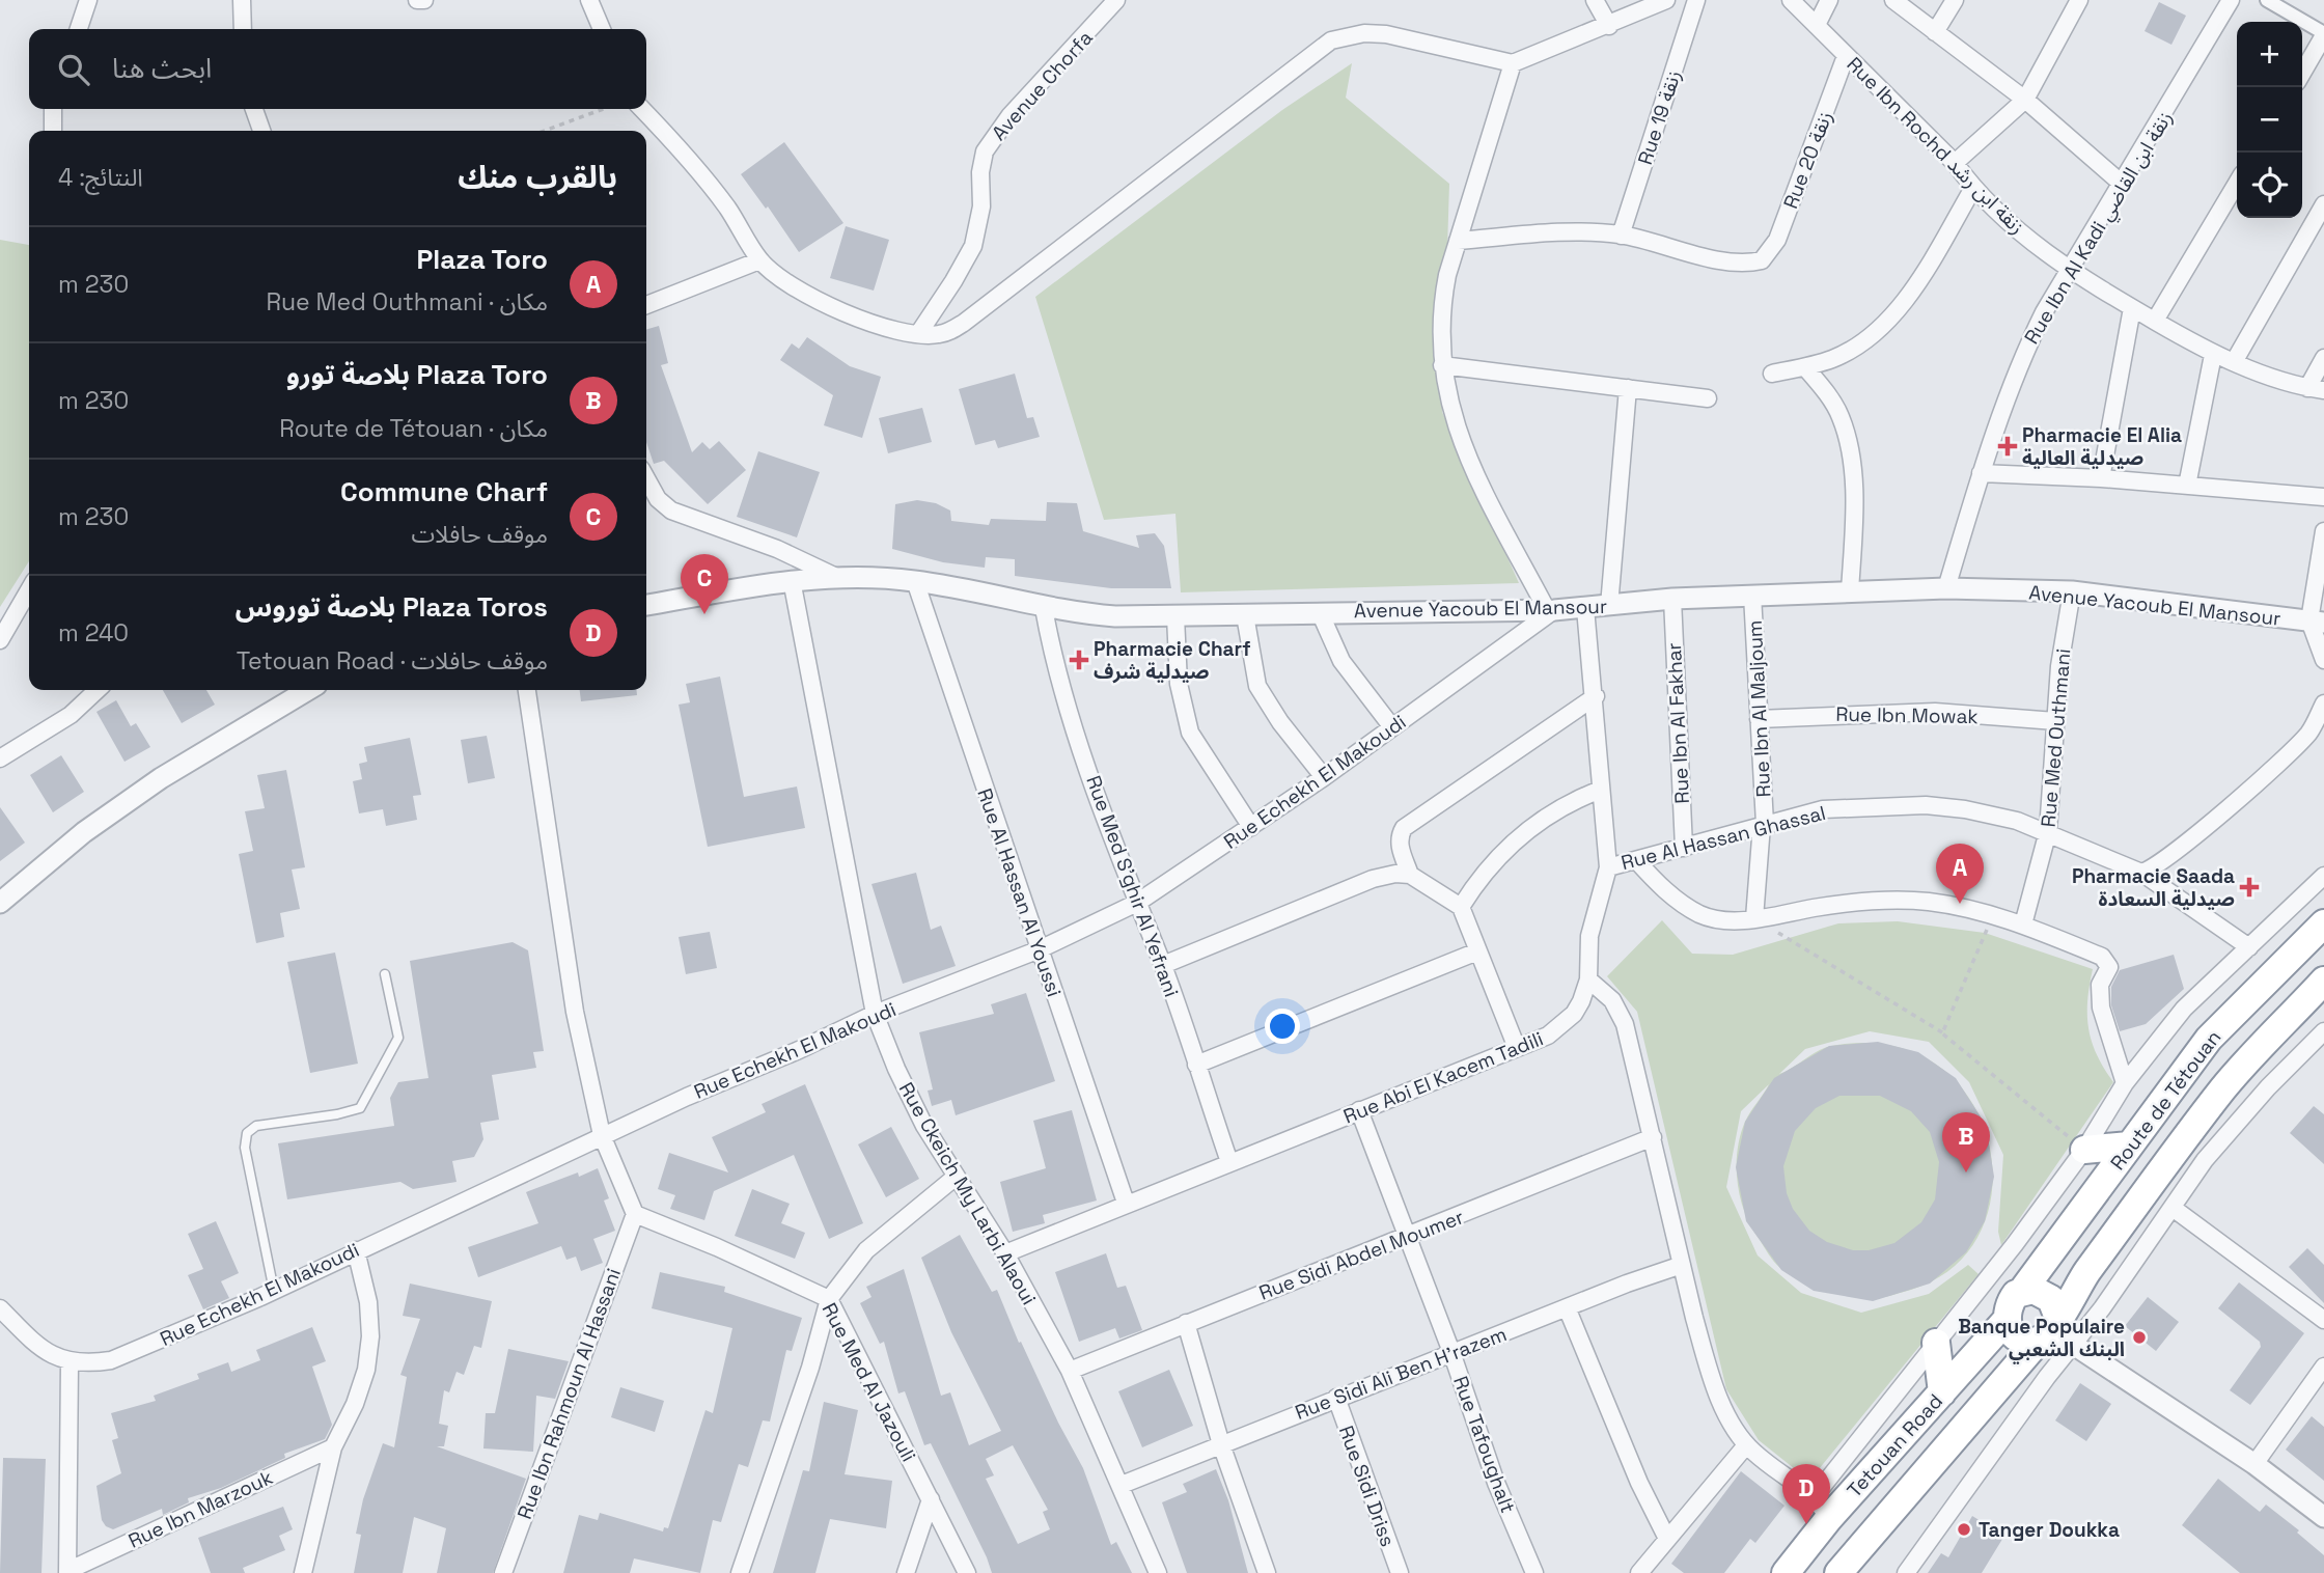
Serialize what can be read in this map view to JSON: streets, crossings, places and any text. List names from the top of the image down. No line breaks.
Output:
{"streets":{"highway":["Route de Tétouan","Tetouan Road"],"street":["Avenue Chorfa","Rue 19 زنقة","Rue Ibn Rochd زنقة ابن رشد","Rue 20 زنقة","Rue Ibn Al Kadi زنقة ابن القاضي","Avenue Yacoub El Mansour","Rue Ibn Al Maljoum","Rue Ibn Mowak","Rue Ibn Al Fakhar","Rue Med Outhmani","Rue Echekh El Makoudi","Rue Al Hassan Ghassal","Rue Med S'ghir Al Yefrani","Rue Al Hassan Al Youssi","Rue Abi El Kacem Tadili","Rue Ckeich My Larbi Alaoui","Rue Sidi Abdel Moumer","Rue Sidi Ali Ben H'razem","Rue Med Al Jazouli","Rue Ibn Rahmoun Al Hassani","Rue Tafoughalt","Rue Sidi Driss","Rue Ibn Marzouk"]},"crossings":[["Rue 19 زنقة","Rue 20 زنقة"],["Rue Ibn Rochd زنقة ابن رشد","Rue 20 زنقة"],["Rue Ibn Rochd زنقة ابن رشد","Rue Ibn Al Kadi زنقة ابن القاضي"],["Rue Ibn Al Kadi زنقة ابن القاضي","Avenue Yacoub El Mansour"],["Avenue Yacoub El Mansour","Rue Ibn Al Maljoum"],["Avenue Yacoub El Mansour","Rue Ibn Al Fakhar"],["Avenue Yacoub El Mansour","Rue Med Outhmani"],["Avenue Yacoub El Mansour","Rue Echekh El Makoudi"],["Avenue Yacoub El Mansour","Rue Med S'ghir Al Yefrani"],["Avenue Yacoub El Mansour","Rue Al Hassan Al Youssi"],["Avenue Yacoub El Mansour","Rue Abi El Kacem Tadili"],["Avenue Yacoub El Mansour","Rue Ckeich My Larbi Alaoui"],["Rue Ibn Al Maljoum","Rue Ibn Mowak"],["Rue Ibn Al Maljoum","Rue Al Hassan Ghassal"],["Rue Ibn Mowak","Rue Med Outhmani"],["Rue Ibn Al Fakhar","Rue Al Hassan Ghassal"],["Rue Med Outhmani","Rue Al Hassan Ghassal"],["Rue Echekh El Makoudi","Rue Med S'ghir Al Yefrani"],["Rue Echekh El Makoudi","Rue Al Hassan Al Youssi"],["Rue Echekh El Makoudi","Rue Ckeich My Larbi Alaoui"],["Rue Al Hassan Ghassal","Rue Abi El Kacem Tadili"],["Rue Med S'ghir Al Yefrani","Rue Abi El Kacem Tadili"],["Rue Al Hassan Al Youssi","Rue Abi El Kacem Tadili"],["Rue Abi El Kacem Tadili","Rue Ckeich My Larbi Alaoui"],["Rue Abi El Kacem Tadili","Rue Tafoughalt"],["Route de Tétouan","Tetouan Road"],["Rue Ckeich My Larbi Alaoui","Rue Sidi Abdel Moumer"],["Rue Ckeich My Larbi Alaoui","Rue Sidi Ali Ben H'razem"],["Rue Sidi Abdel Moumer","Rue Tafoughalt"],["Rue Sidi Ali Ben H'razem","Rue Tafoughalt"],["Rue Sidi Ali Ben H'razem","Rue Sidi Driss"],["Rue Med Al Jazouli","Rue Ibn Rahmoun Al Hassani"]],"places":{"health":["Pharmacie El Alia صيدلية العالية","Pharmacie Charf صيدلية شرف","Pharmacie Saada صيدلية السعادة"],"other":["Banque Populaire البنك الشعبي","Tanger Doukka"]},"page":{"map_buttons":["+","−"],"search":"ابحث هنا","heading":["بالقرب منك","النتائج: 4"],"list":[{"mark":"A","name":"Plaza Toro","note":"مكان · Rue Med Outhmani","value":"230 m"},{"mark":"B","name":"Plaza Toro بلاصة تورو","note":"مكان · Route de Tétouan","value":"230 m"},{"mark":"C","name":"Commune Charf","note":"موقف حافلات","value":"230 m"},{"mark":"D","name":"Plaza Toros بلاصة توروس","note":"موقف حافلات · Tetouan Road","value":"240 m"}],"pins":["C","A","B","D"]}}
